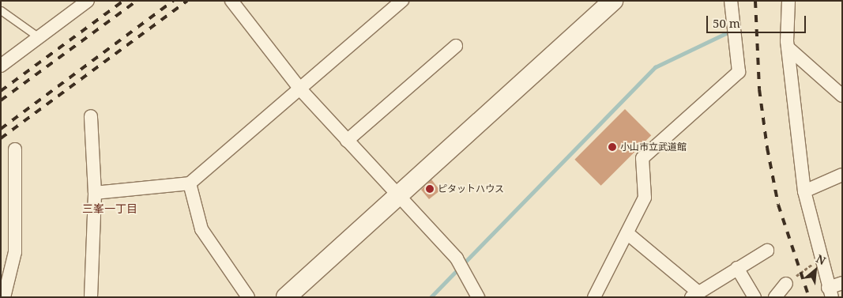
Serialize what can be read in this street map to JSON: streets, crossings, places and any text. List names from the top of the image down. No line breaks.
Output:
{"districts":["三峯一丁目"],"places":["小山市立武道館","ピタットハウス"],"scale_bar":"50 m","north":"top right"}
